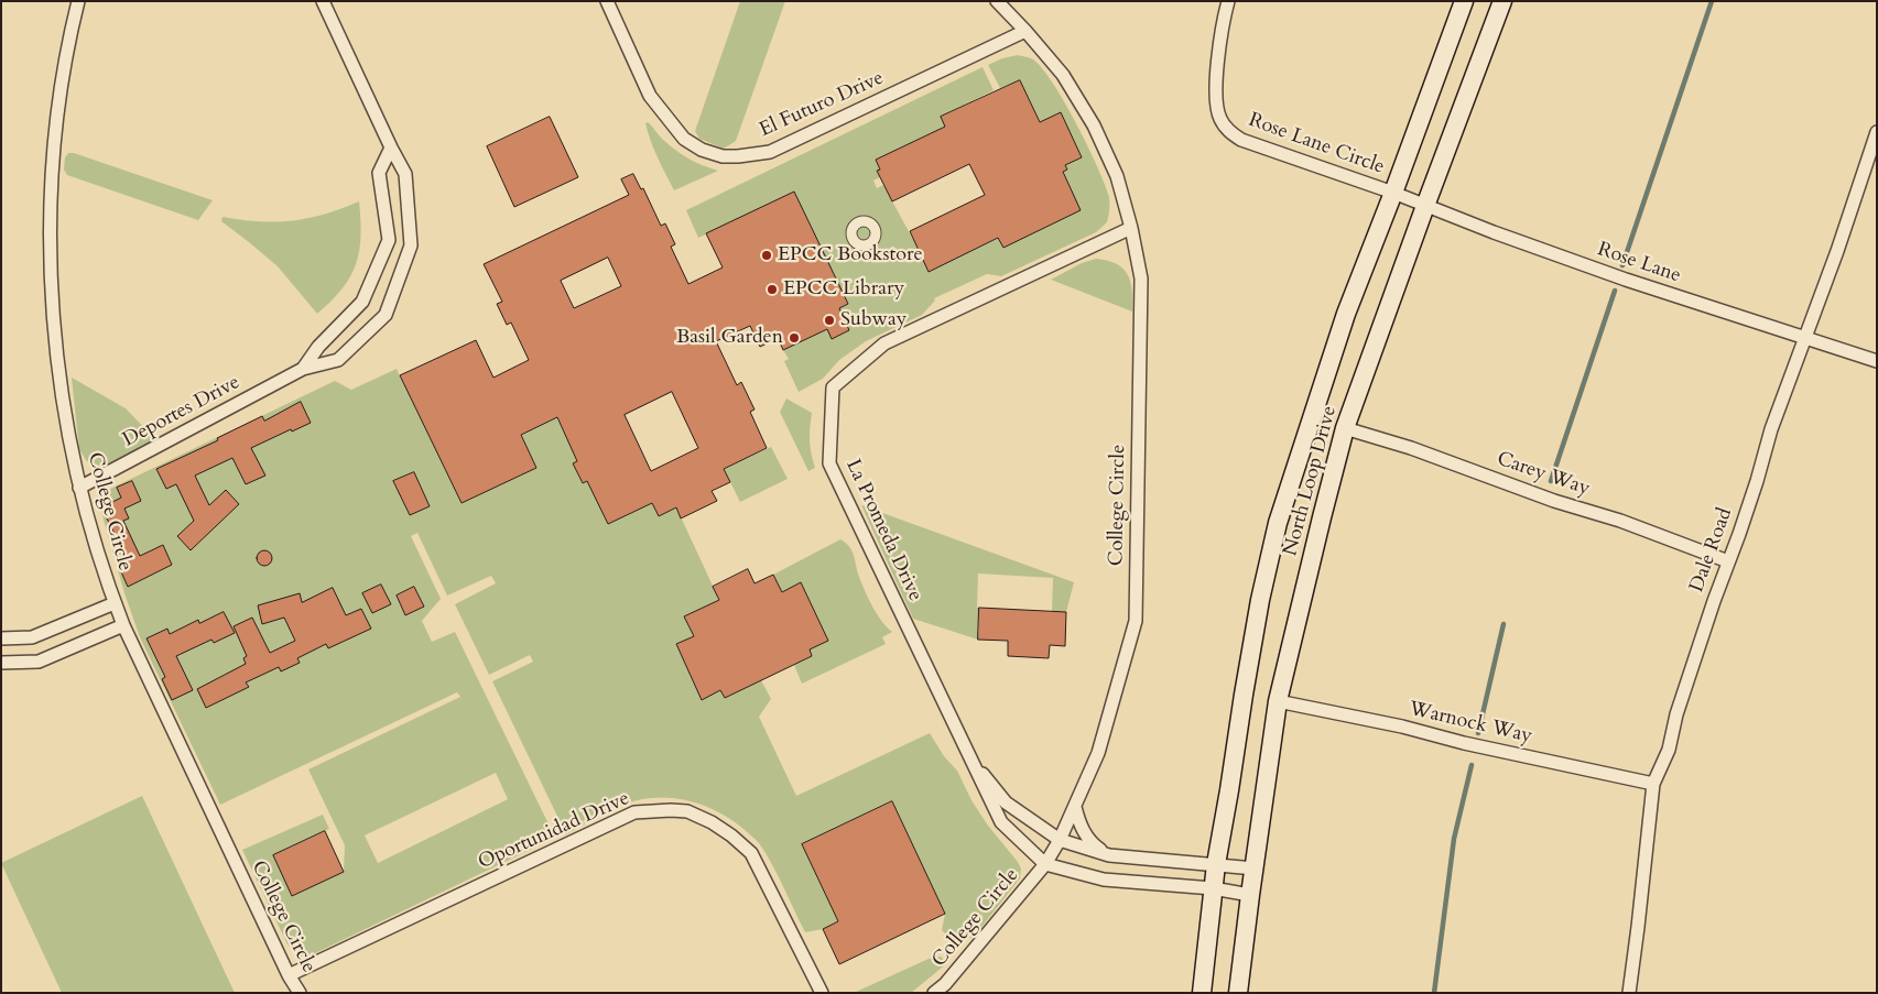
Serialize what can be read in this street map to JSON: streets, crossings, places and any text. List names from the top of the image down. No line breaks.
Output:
{"streets":{"main road":["North Loop Drive"],"street":["El Futuro Drive","Rose Lane Circle","Rose Lane","Deportes Drive","Carey Way","College Circle","La Promeda Drive","Dale Road","Warnock Way","Oportunidad Drive"]},"crossings":[["El Futuro Drive","College Circle"],["Rose Lane Circle","Rose Lane"],["Rose Lane Circle","North Loop Drive"],["Rose Lane","North Loop Drive"],["Rose Lane","Dale Road"],["Deportes Drive","College Circle"],["Carey Way","North Loop Drive"],["Carey Way","Dale Road"],["North Loop Drive","Warnock Way"],["College Circle","La Promeda Drive"],["College Circle","Oportunidad Drive"],["Dale Road","Warnock Way"]],"places":["EPCC Bookstore","EPCC Library","Subway","Basil Garden"]}
